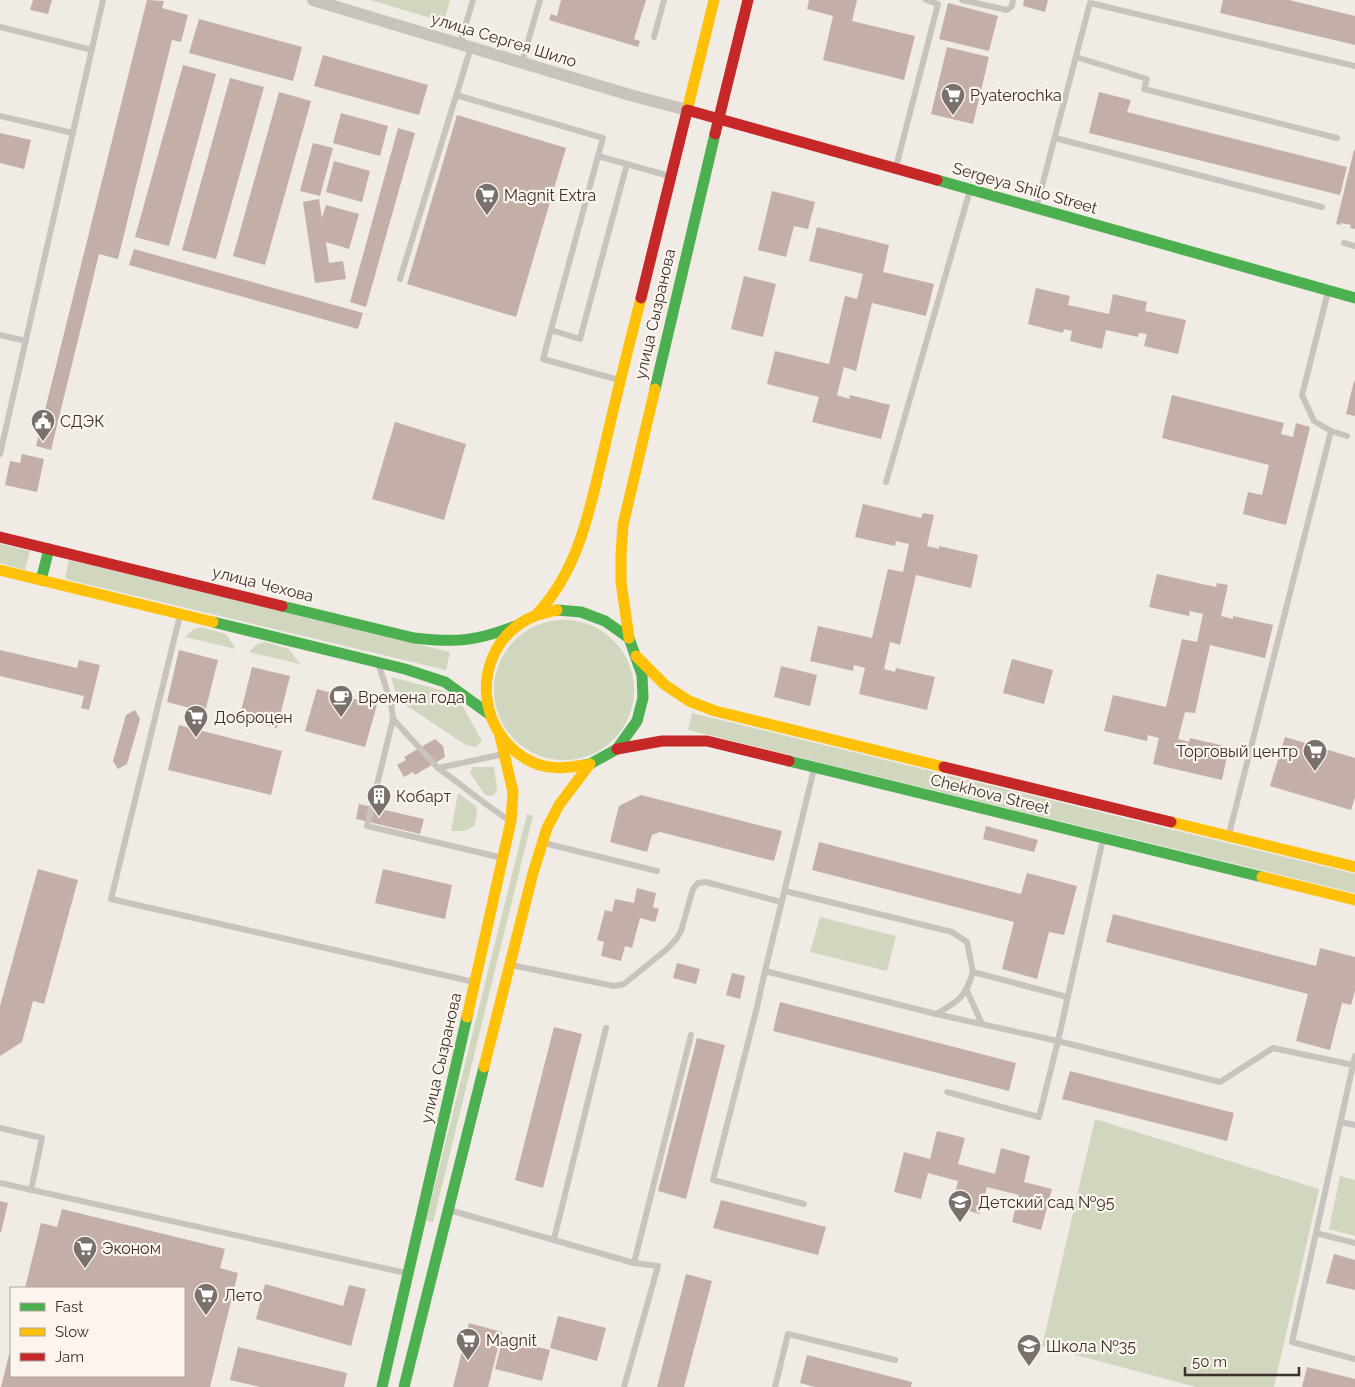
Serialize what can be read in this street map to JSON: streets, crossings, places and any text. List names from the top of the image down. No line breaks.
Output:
{"streets":{"main road":["Sergeya Shilo Street","улица Сызранова","улица Чехова","Chekhova Street"],"street":["улица Сергея Шило"]},"crossings":[["улица Сергея Шило","Sergeya Shilo Street"],["улица Сергея Шило","улица Сызранова"],["Sergeya Shilo Street","улица Сызранова"],["улица Сызранова","улица Чехова"],["улица Сызранова","Chekhova Street"],["улица Чехова","Chekhova Street"]],"places":{"supermarket":["Pyaterochka","Magnit Extra","Доброцен","Торговый центр","Эконом","Лето","Magnit"],"public building":["СДЭК"],"cafe":["Времена года"],"building":["Кобарт"],"school or university":["Детский сад №95","Школа №35"]},"legend":["Fast","Slow","Jam"],"scale_bar":"50 m"}
